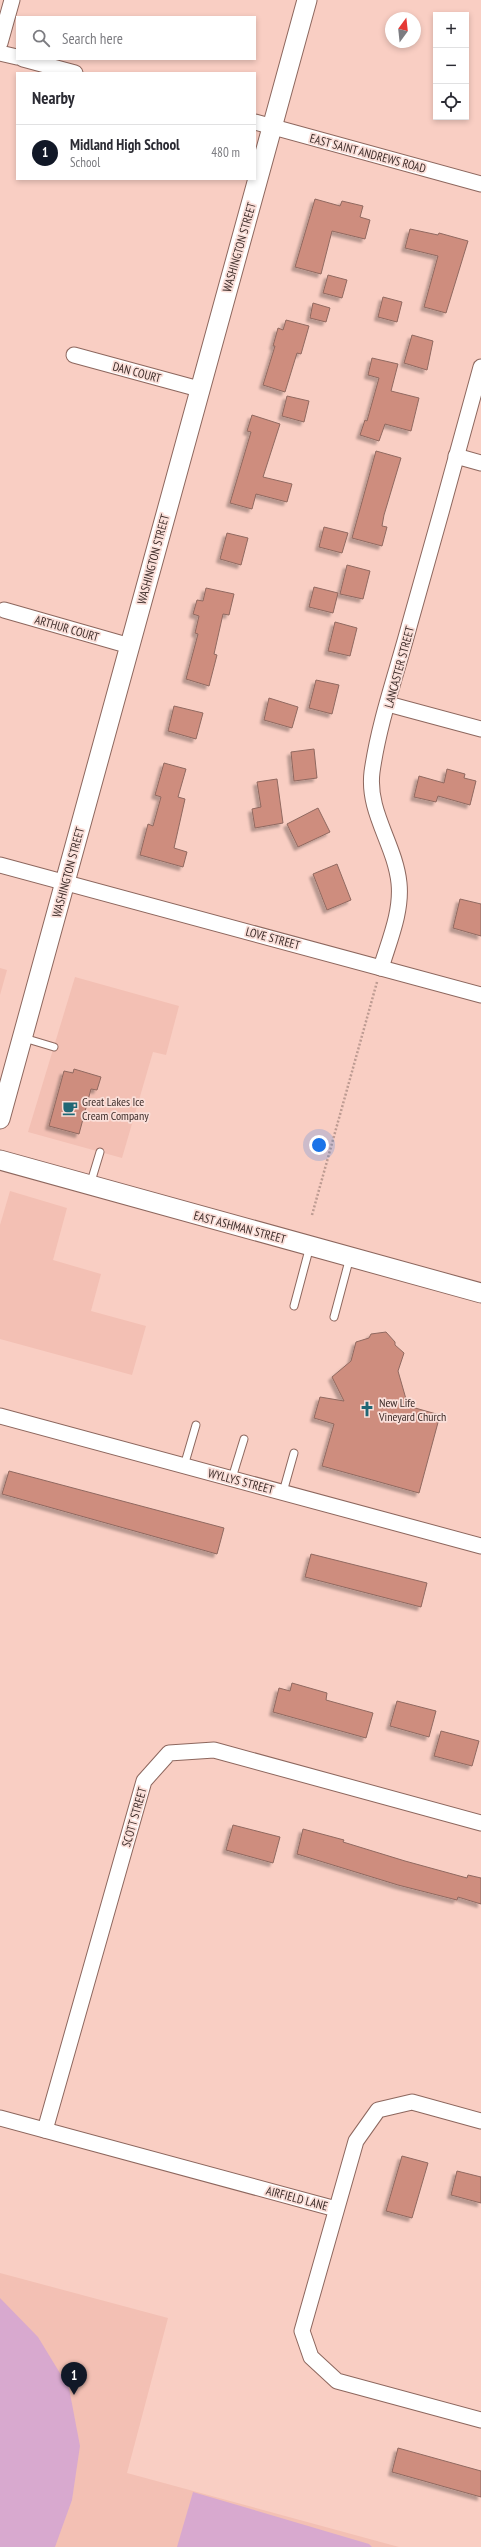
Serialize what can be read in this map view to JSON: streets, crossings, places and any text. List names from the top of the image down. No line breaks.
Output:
{"streets":{"street":["EAST SAINT ANDREWS ROAD","WASHINGTON STREET","DAN COURT","ARTHUR COURT","LANCASTER STREET","LOVE STREET","EAST ASHMAN STREET","WYLLYS STREET","SCOTT STREET","AIRFIELD LANE"]},"crossings":[["EAST SAINT ANDREWS ROAD","WASHINGTON STREET"],["WASHINGTON STREET","DAN COURT"],["WASHINGTON STREET","ARTHUR COURT"],["WASHINGTON STREET","LOVE STREET"],["LANCASTER STREET","LOVE STREET"],["SCOTT STREET","AIRFIELD LANE"]],"places":{"cafe":["Great Lakes Ice Cream Company"],"church":["New Life Vineyard Church"]},"north":"top","page":{"map_buttons":["+","−"],"search":"Search here","heading":"Nearby","list":[{"mark":"1","name":"Midland High School","note":"School","value":"480 m"}],"pins":"1"}}
